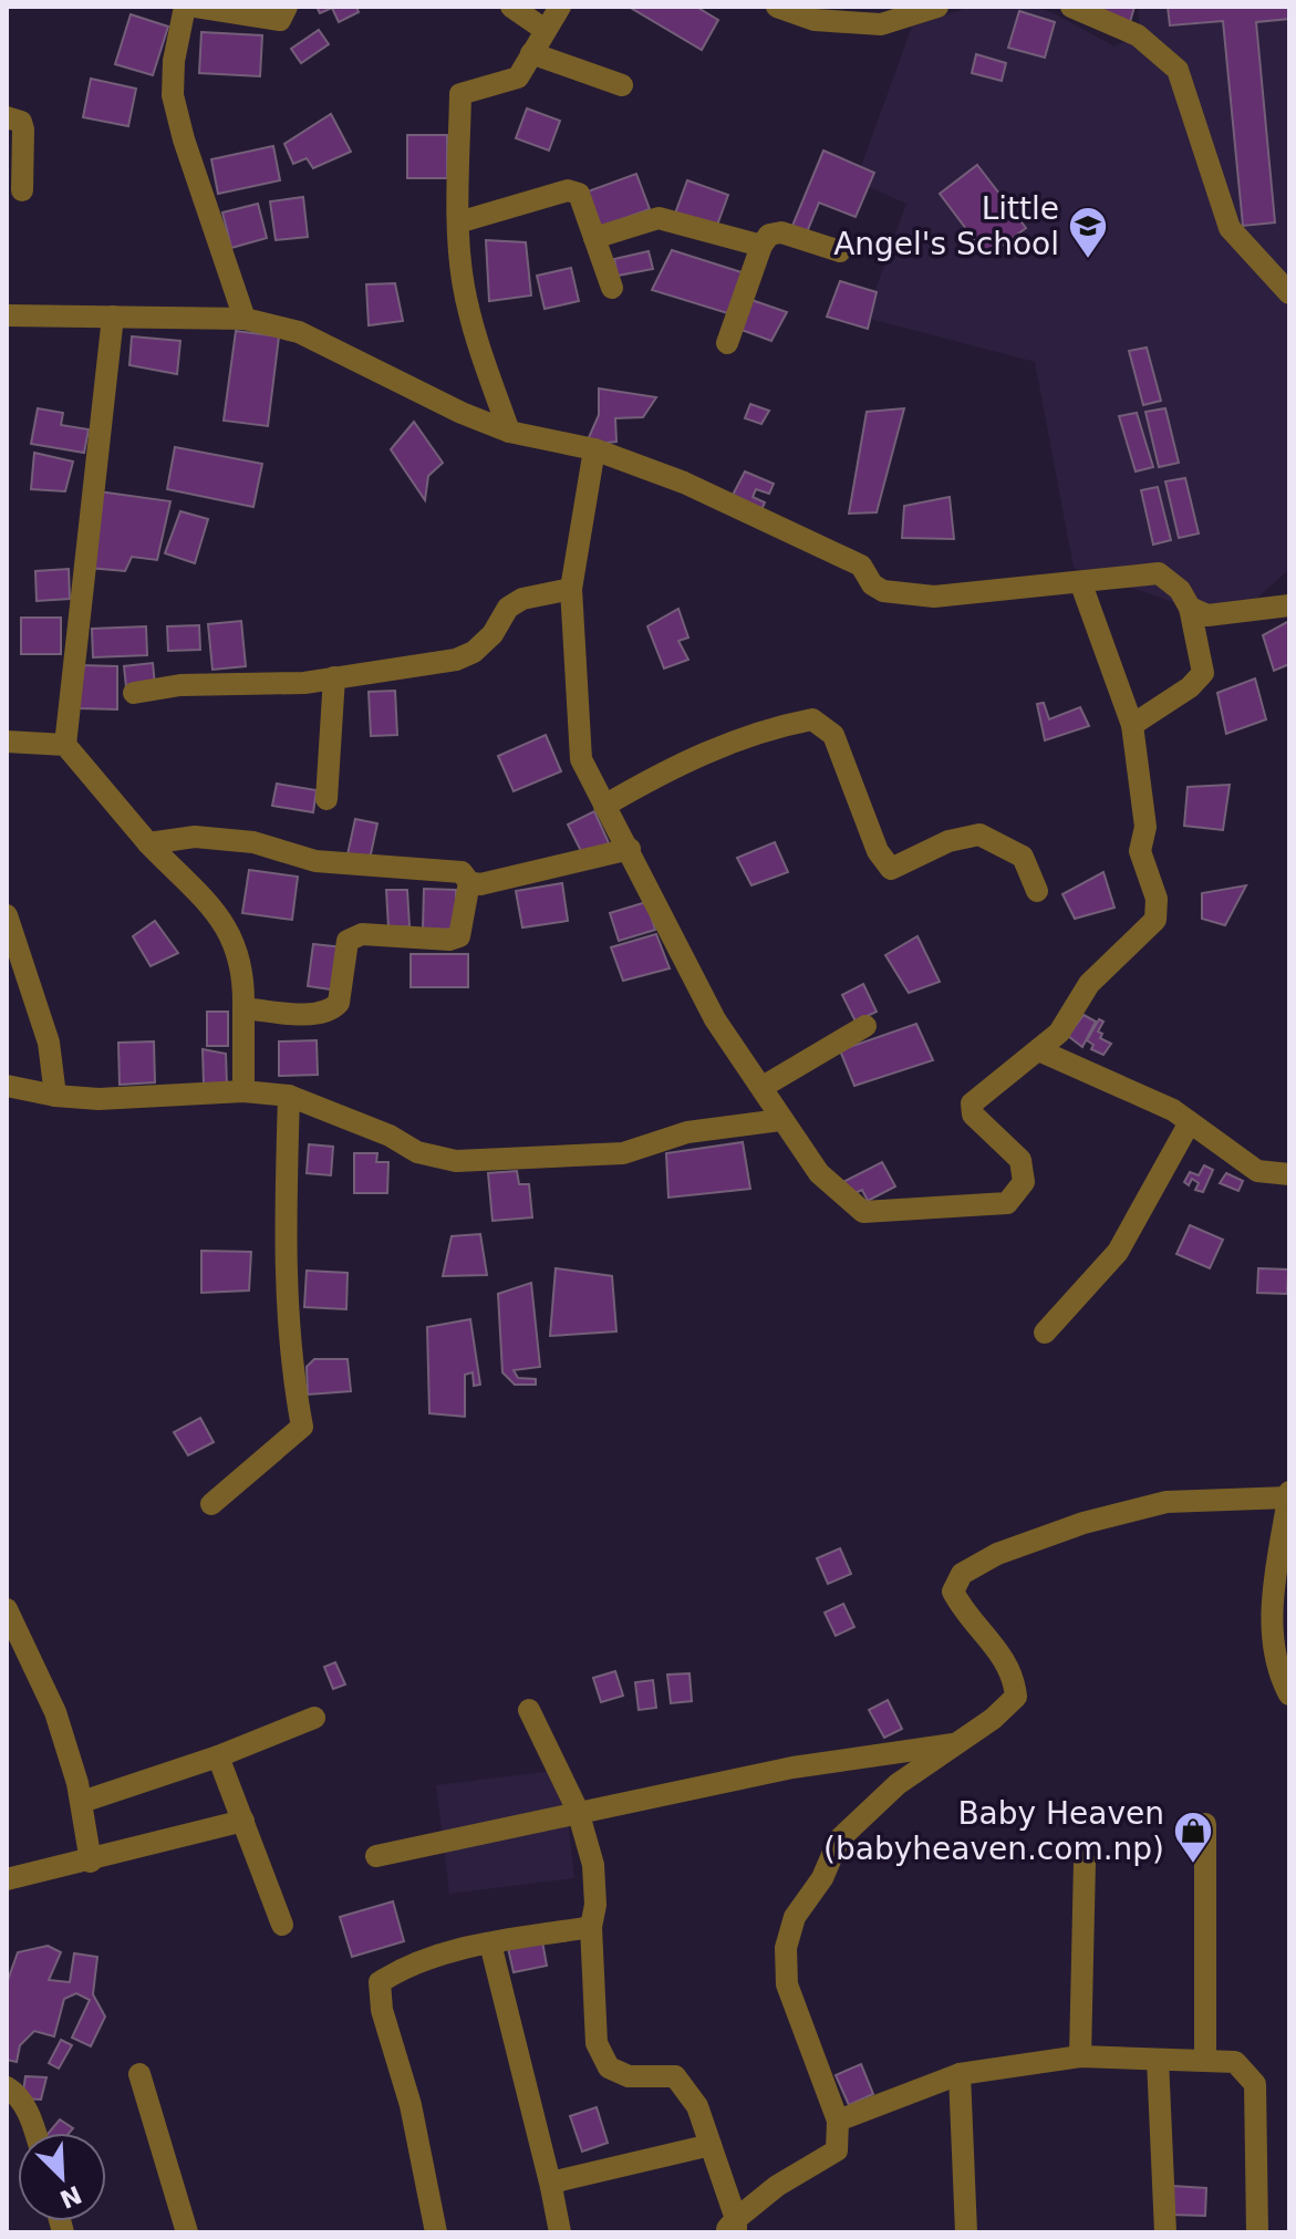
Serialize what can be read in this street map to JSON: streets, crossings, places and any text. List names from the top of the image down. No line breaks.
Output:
{"places":{"school or university":["Little Angel's School"],"shop":["Baby Heaven (babyheaven.com.np)"]},"north":"bottom right"}
